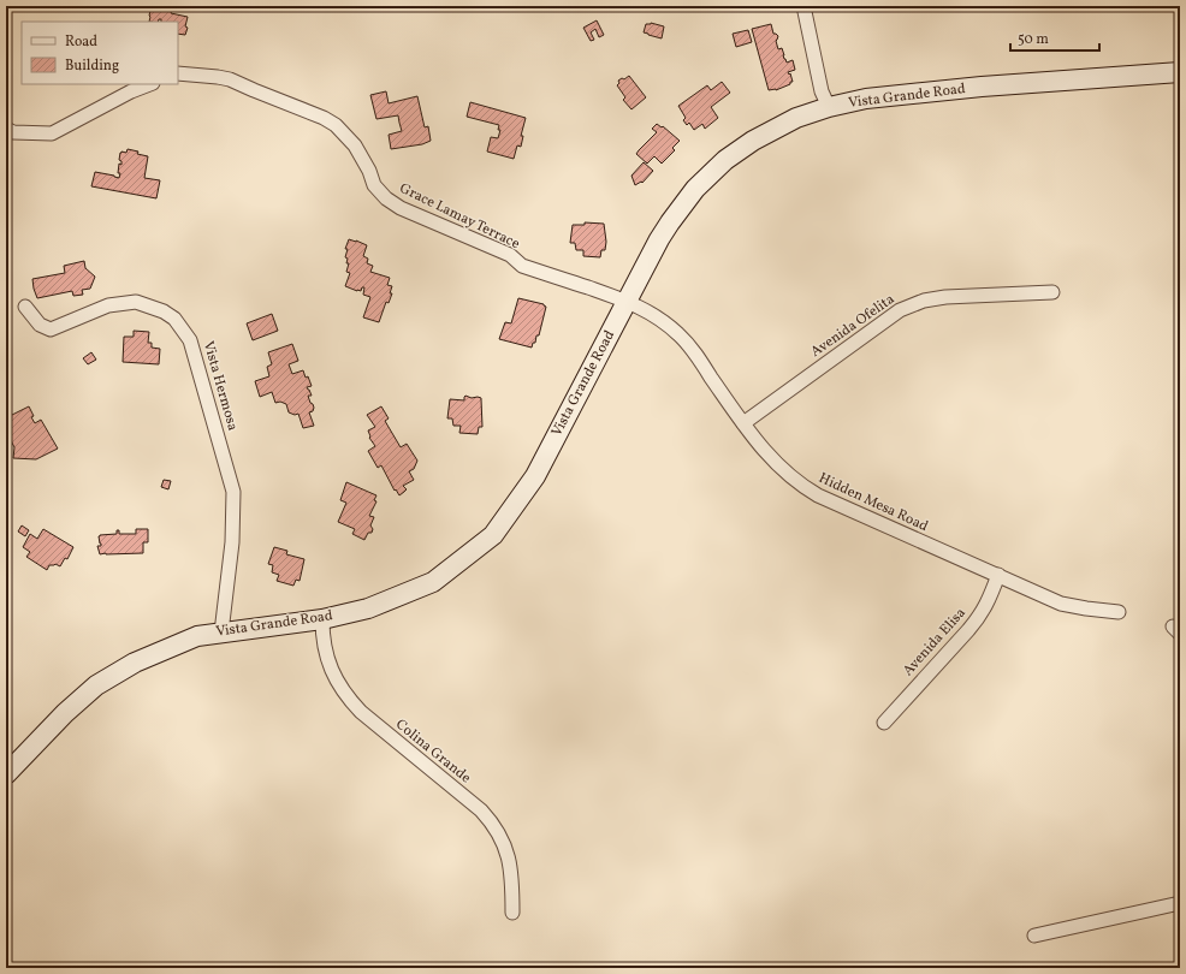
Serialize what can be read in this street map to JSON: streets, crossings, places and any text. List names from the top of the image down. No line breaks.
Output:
{"streets":{"street":["Vista Grande Road","Grace Lamay Terrace","Avenida Ofelita","Vista Hermosa","Hidden Mesa Road","Avenida Elisa","Colina Grande"]},"crossings":[["Vista Grande Road","Grace Lamay Terrace"],["Vista Grande Road","Vista Hermosa"],["Vista Grande Road","Hidden Mesa Road"],["Vista Grande Road","Colina Grande"],["Grace Lamay Terrace","Hidden Mesa Road"],["Avenida Ofelita","Hidden Mesa Road"],["Hidden Mesa Road","Avenida Elisa"]],"legend":["Road","Building"],"scale_bar":"50 m"}
